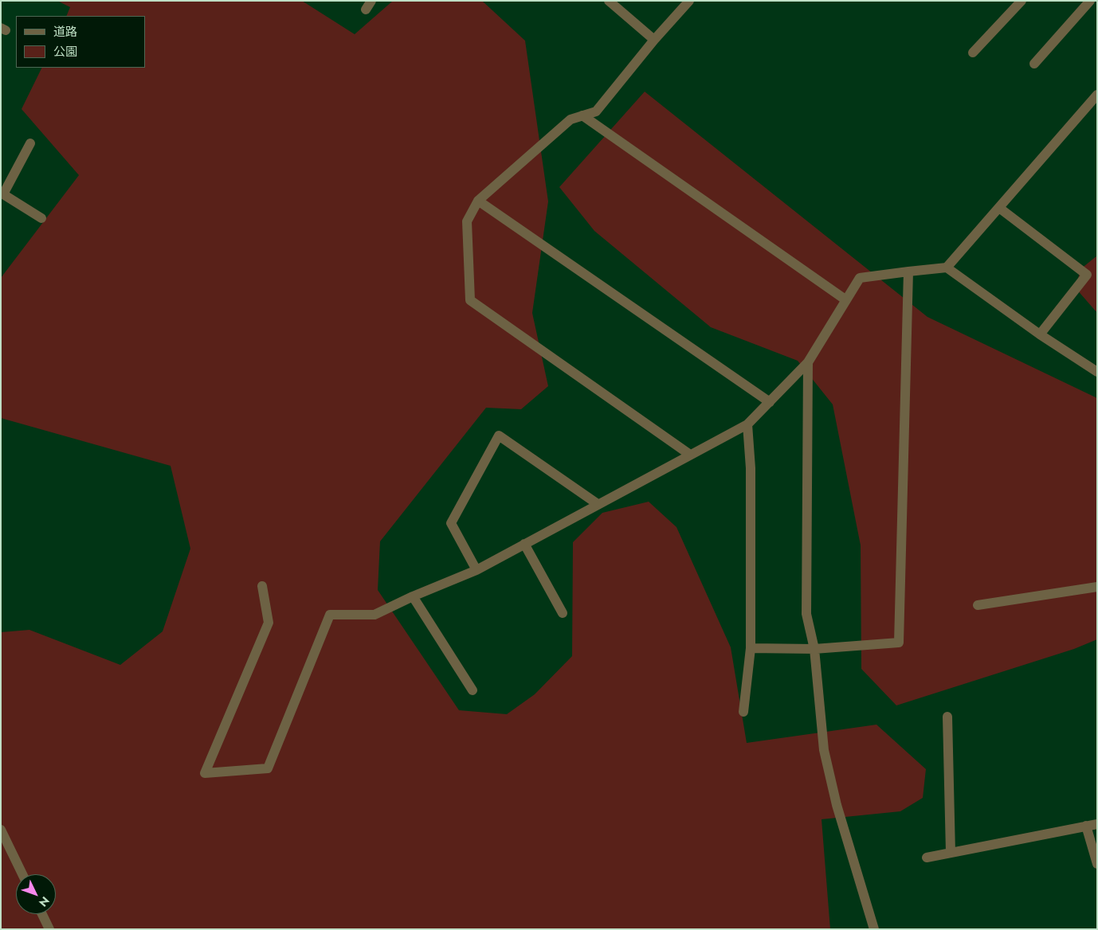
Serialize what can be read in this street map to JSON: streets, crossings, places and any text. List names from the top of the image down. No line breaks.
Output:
{"legend":["道路","公園"],"north":"bottom right"}
